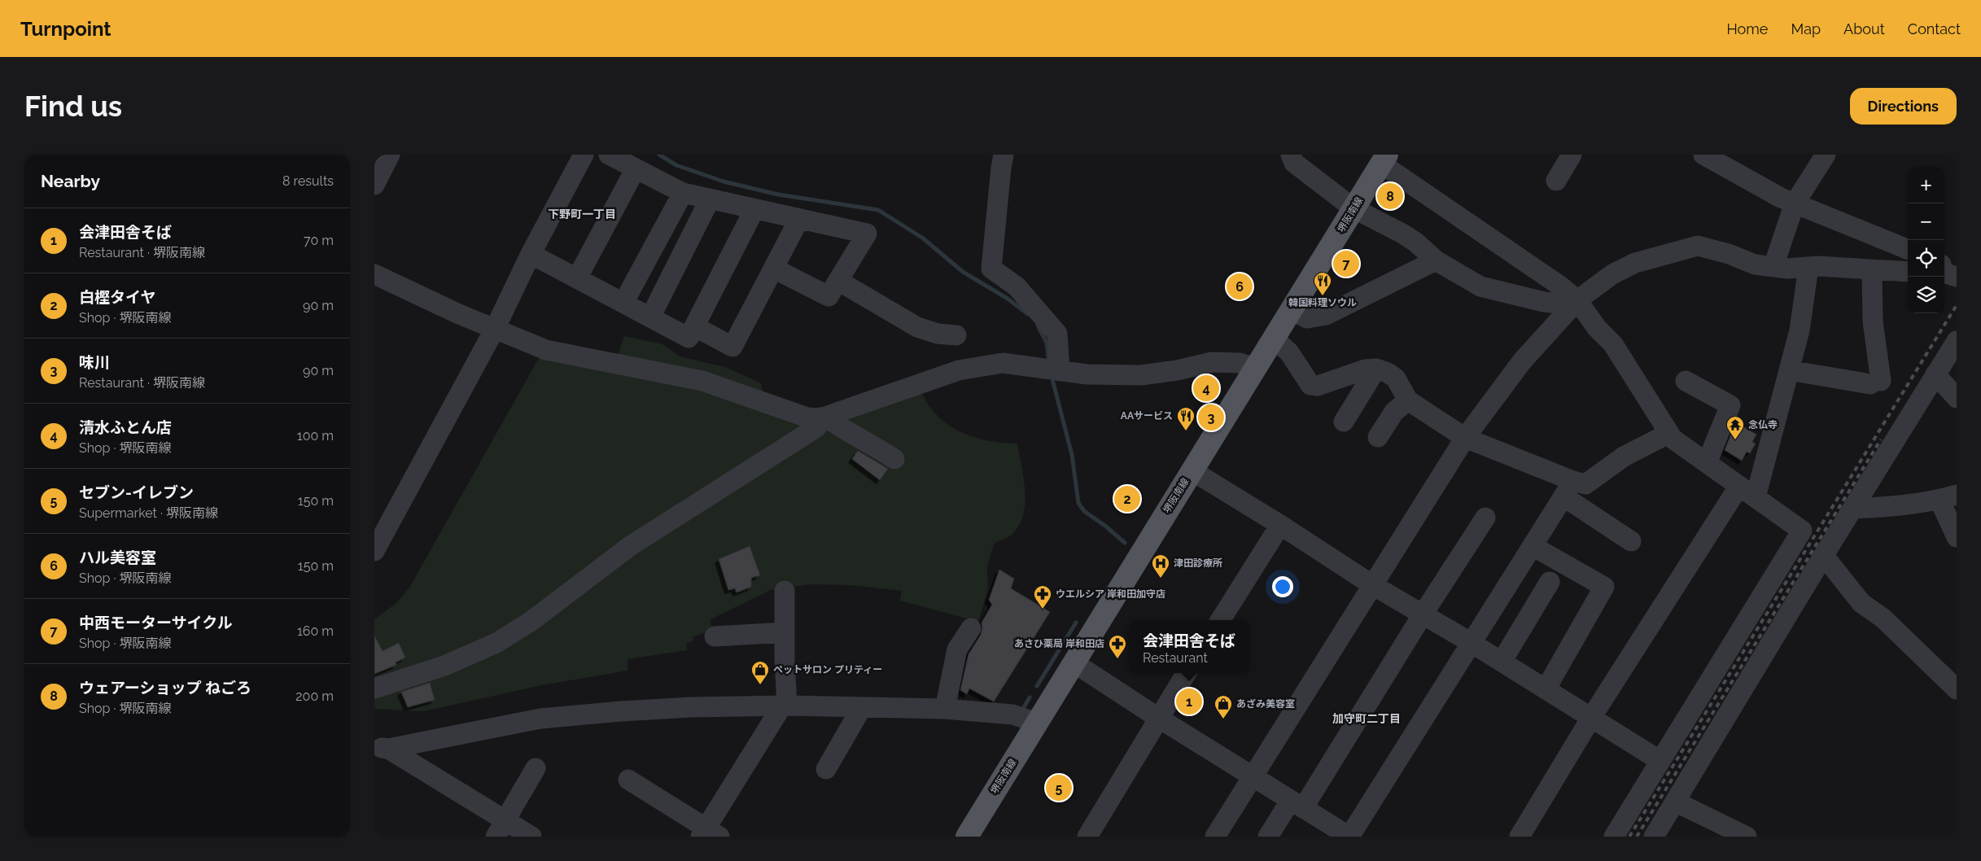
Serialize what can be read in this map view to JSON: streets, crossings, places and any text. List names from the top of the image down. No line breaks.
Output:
{"streets":{"main road":["堺阪南線"]},"districts":["下野町一丁目","加守町二丁目"],"places":{"restaurant":["韓国料理ソウル","AAサービス"],"temple":["念仏寺"],"hospital":["津田診療所"],"pharmacy":["ウエルシア 岸和田加守店","あさひ薬局 岸和田店"],"shop":["ペットサロン プリティー","あざみ美容室"]},"page":{"header":"Turnpoint","nav":["Home","Map","About","Contact"],"buttons":"Directions","title":"Find us","heading":["Nearby","8 results"],"map_buttons":["+","−"],"pins":["8","7","6","4","3","2","1","5"],"list":[{"mark":"1","name":"会津田舎そば","note":"Restaurant · 堺阪南線","value":"70 m"},{"mark":"2","name":"白樫タイヤ","note":"Shop · 堺阪南線","value":"90 m"},{"mark":"3","name":"味川","note":"Restaurant · 堺阪南線","value":"90 m"},{"mark":"4","name":"清水ふとん店","note":"Shop · 堺阪南線","value":"100 m"},{"mark":"5","name":"セブン-イレブン","note":"Supermarket · 堺阪南線","value":"150 m"},{"mark":"6","name":"ハル美容室","note":"Shop · 堺阪南線","value":"150 m"},{"mark":"7","name":"中西モーターサイクル","note":"Shop · 堺阪南線","value":"160 m"},{"mark":"8","name":"ウェアーショップ ねごろ","note":"Shop · 堺阪南線","value":"200 m"}],"popup":["会津田舎そば","Restaurant"]}}
